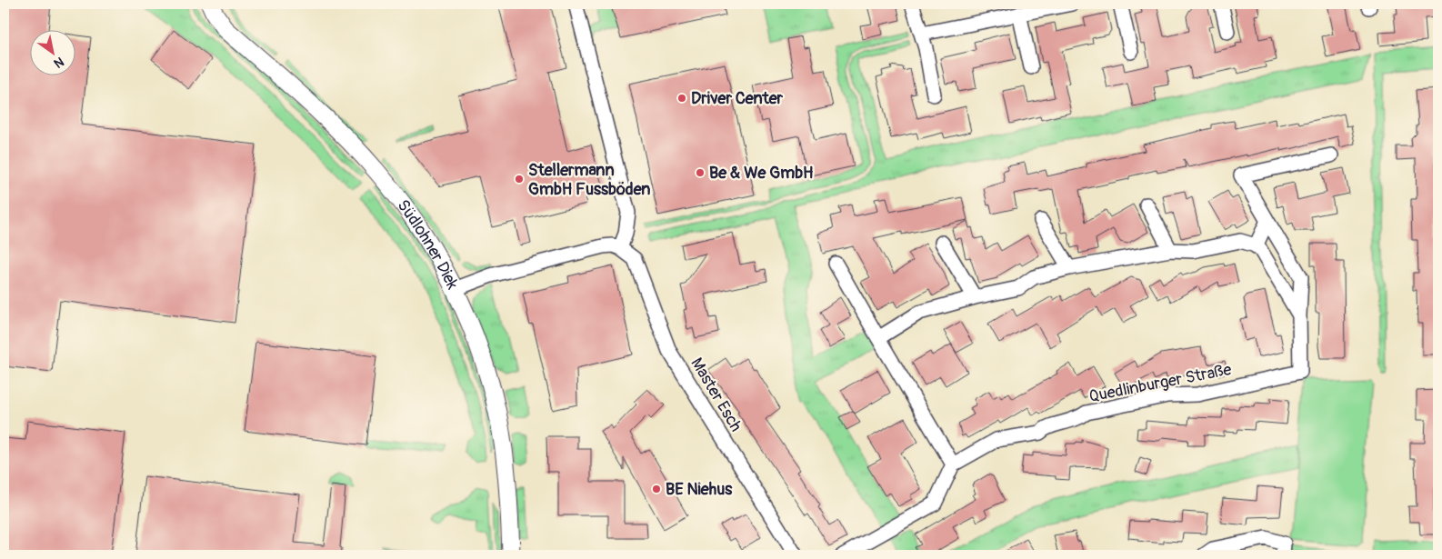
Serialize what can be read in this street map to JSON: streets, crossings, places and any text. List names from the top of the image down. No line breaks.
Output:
{"streets":{"street":["Südlohner Diek","Quedlinburger Straße","Master Esch"]},"places":["Driver Center","Be & We GmbH","Stellermann GmbH Fussböden","BE Niehus"],"north":"bottom right"}
